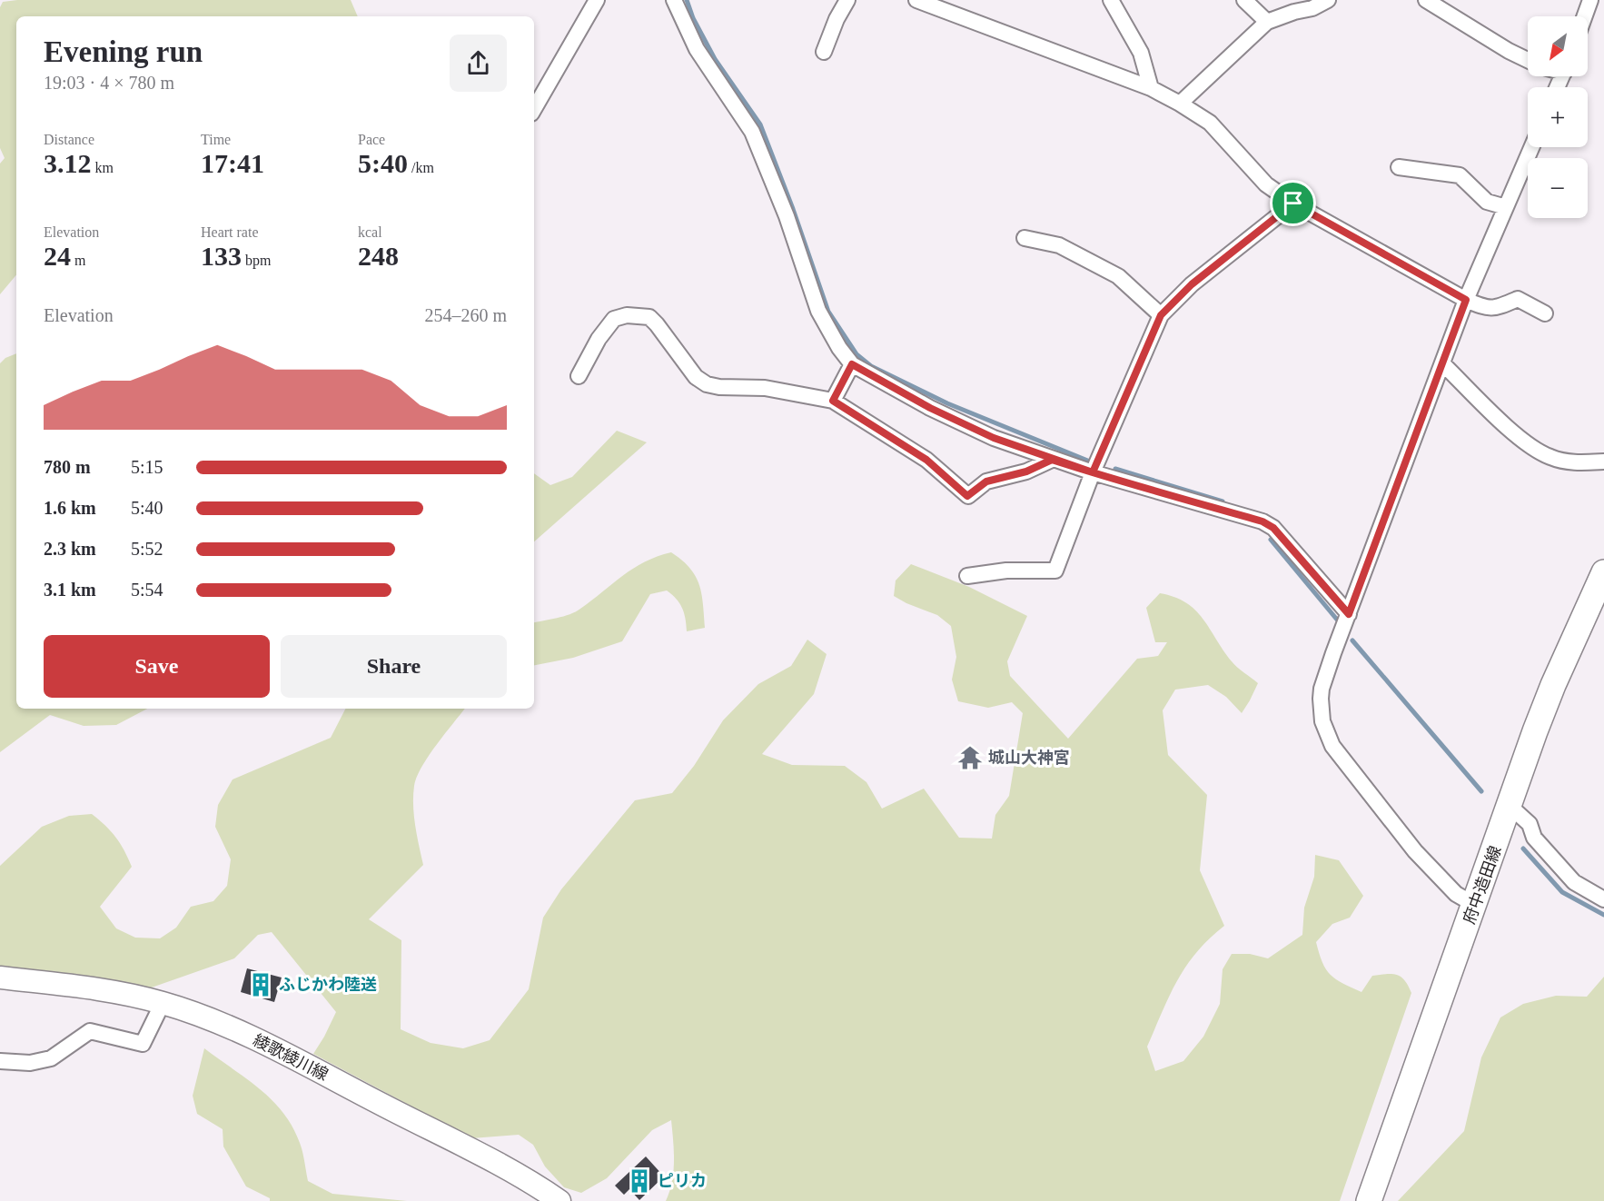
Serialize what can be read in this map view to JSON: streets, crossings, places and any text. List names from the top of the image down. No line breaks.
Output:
{"streets":{"main road":["府中造田線","綾歌綾川線"]},"places":{"temple":["城山大神宮"],"building":["ふじかわ陸送","ピリカ"]},"north":"bottom left","page":{"map_buttons":["+","−"],"heading":["Evening run","19:03 · 4 × 780 m"],"stats":[["Distance","3.12 km"],["Time","17:41"],["Pace","5:40 /km"],["Elevation","24 m"],["Heart rate","133 bpm"],["kcal","248"]],"chart":["Elevation","254–260 m"],"list":[{"name":"780 m","note":"5:15"},{"name":"1.6 km","note":"5:40"},{"name":"2.3 km","note":"5:52"},{"name":"3.1 km","note":"5:54"}],"buttons":["Save","Share"]}}
